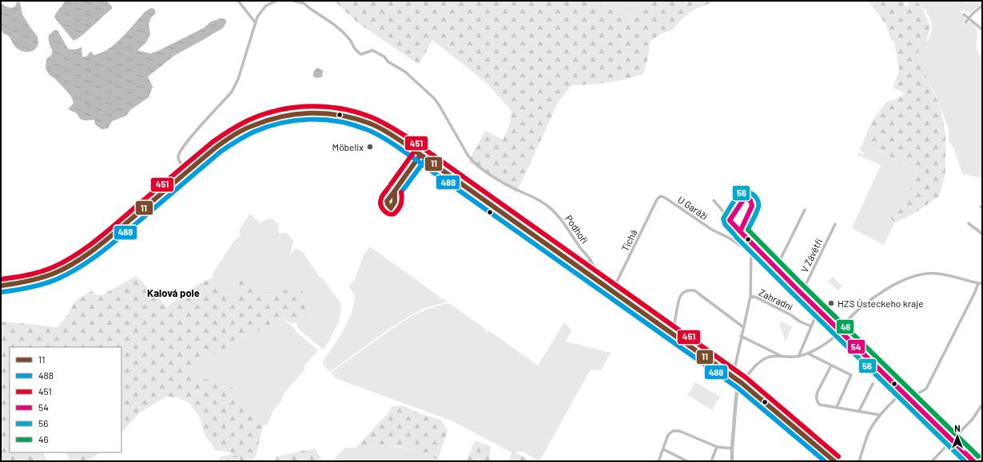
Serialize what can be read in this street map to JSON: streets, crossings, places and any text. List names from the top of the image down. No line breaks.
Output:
{"streets":{"street":["U Garáží","Podhoří","Tichá","V Závětří","Zahradní"]},"crossings":[["U Garáží","Tichá"]],"districts":["Kalová pole"],"places":["Möbelix","HZS Ústeckeho kraje"],"lines":["transit line 451","transit line 11","transit line 488","transit line 56","transit line 54","transit line 46"],"legend":["11","488","451","54","56","46"],"north":"top"}
